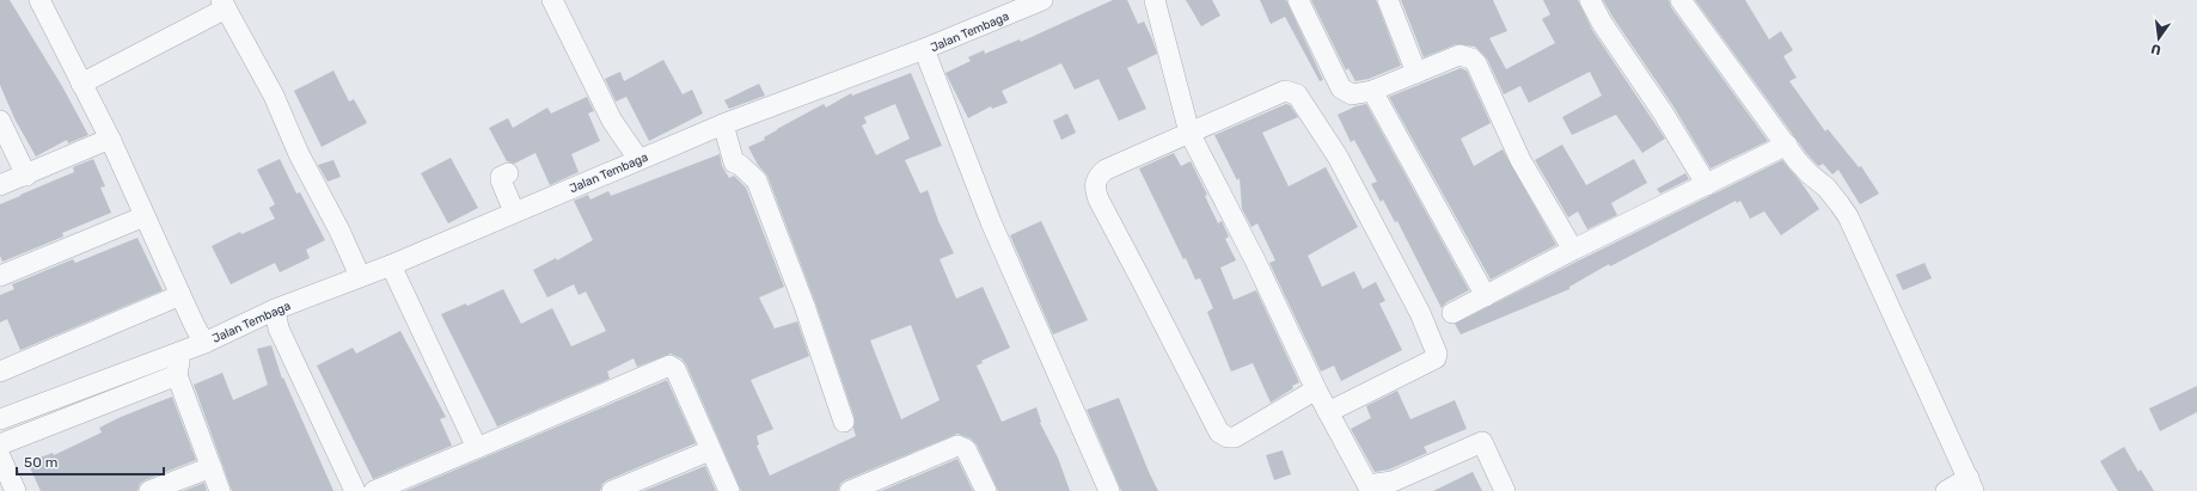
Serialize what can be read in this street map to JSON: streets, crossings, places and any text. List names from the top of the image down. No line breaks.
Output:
{"streets":{"street":["Jalan Tembaga"]},"scale_bar":"50 m","north":"bottom"}
